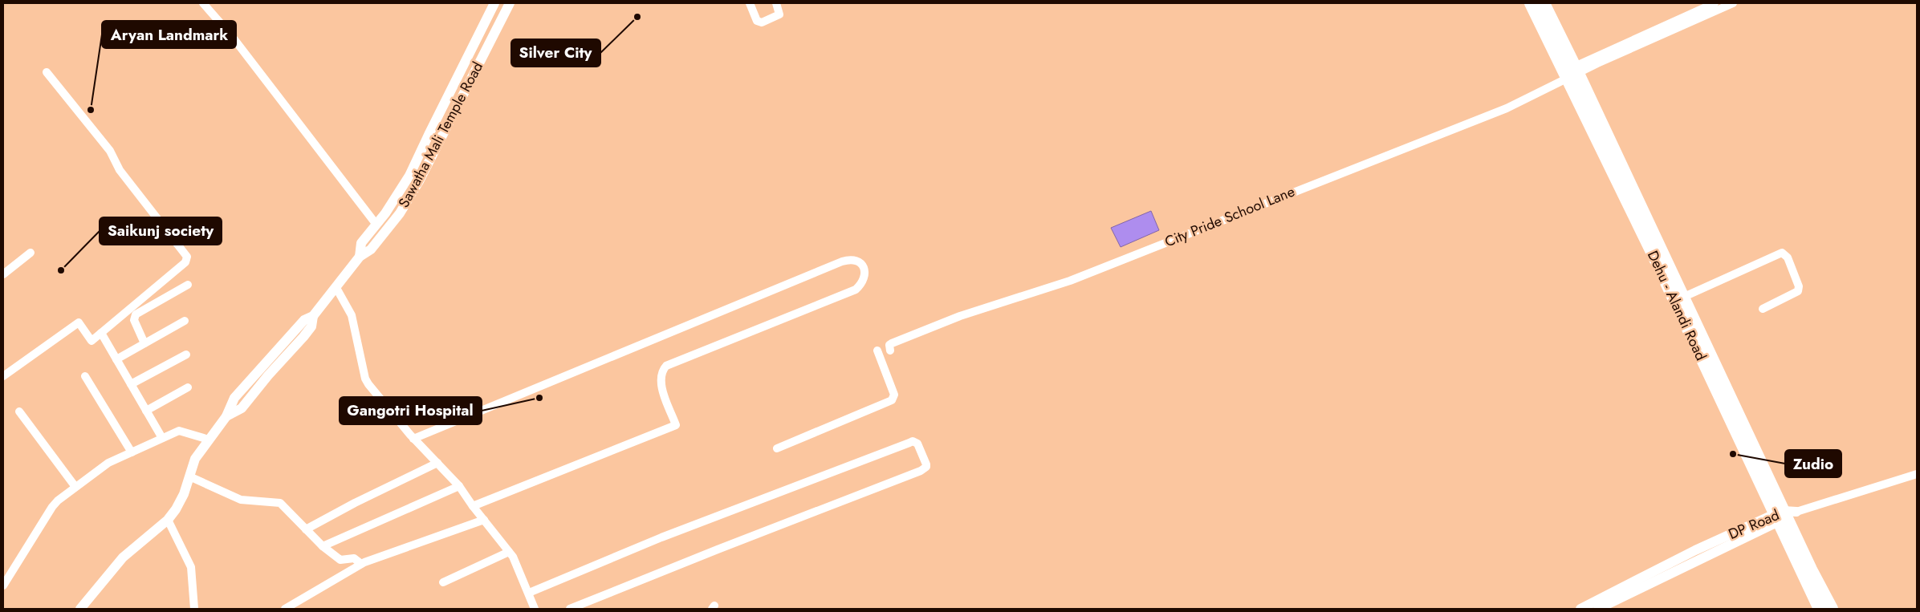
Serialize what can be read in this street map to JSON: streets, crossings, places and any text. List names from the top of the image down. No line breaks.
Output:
{"streets":{"main road":["Dehu - Alandi Road"],"street":["Sawatha Mali Temple Road","City Pride School Lane","DP Road"]},"crossings":[["City Pride School Lane","Dehu - Alandi Road"],["Dehu - Alandi Road","DP Road"]],"places":["Silver City","Aryan Landmark","Saikunj society","Gangotri Hospital","Zudio"]}
